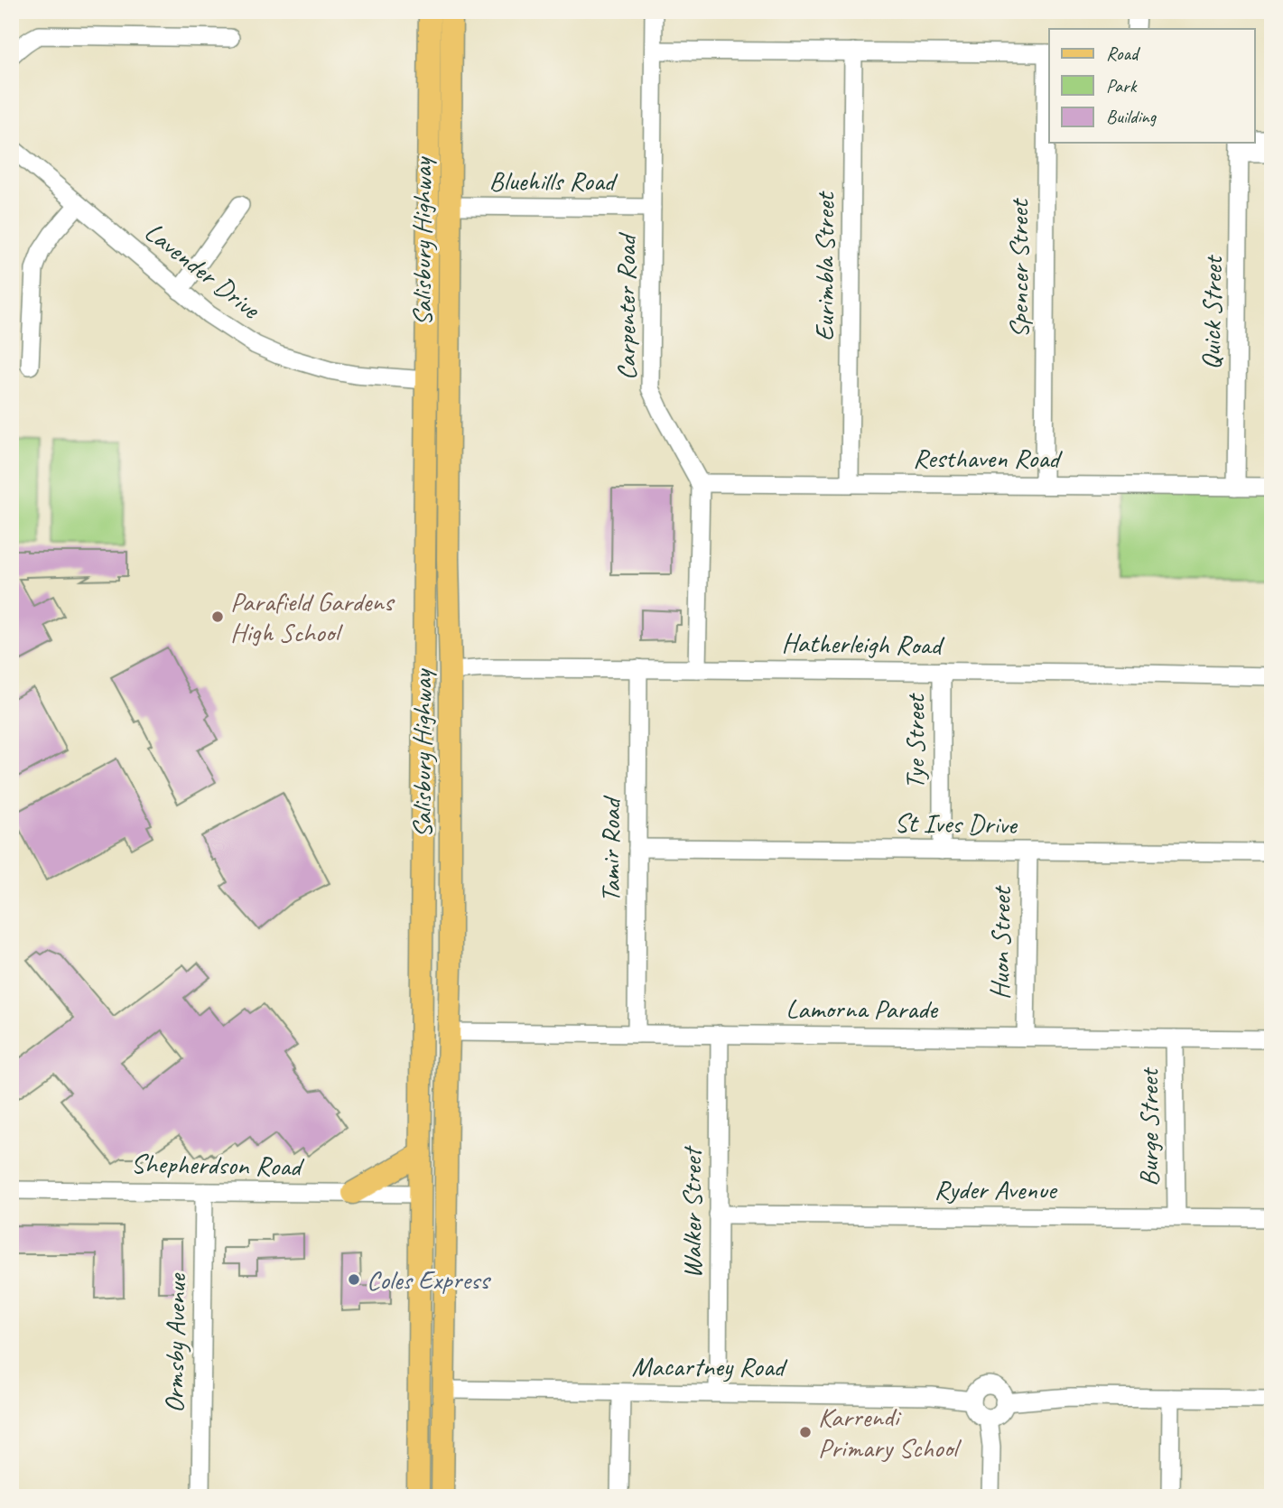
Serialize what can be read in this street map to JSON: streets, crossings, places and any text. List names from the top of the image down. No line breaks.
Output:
{"streets":{"main road":["Salisbury Highway"],"street":["Bluehills Road","Eurimbla Street","Spencer Street","Lavender Drive","Carpenter Road","Quick Street","Resthaven Road","Hatherleigh Road","Tye Street","St Ives Drive","Tamir Road","Huon Street","Lamorna Parade","Burge Street","Shepherdson Road","Ryder Avenue","Walker Street","Ormsby Avenue","Macartney Road"]},"crossings":[["Bluehills Road","Salisbury Highway"],["Bluehills Road","Carpenter Road"],["Salisbury Highway","Lavender Drive"],["Salisbury Highway","Hatherleigh Road"],["Salisbury Highway","Lamorna Parade"],["Salisbury Highway","Shepherdson Road"],["Salisbury Highway","Macartney Road"],["Eurimbla Street","Resthaven Road"],["Spencer Street","Resthaven Road"],["Carpenter Road","Resthaven Road"],["Carpenter Road","Hatherleigh Road"],["Quick Street","Resthaven Road"],["Hatherleigh Road","Tye Street"],["Hatherleigh Road","Tamir Road"],["Tye Street","St Ives Drive"],["St Ives Drive","Tamir Road"],["St Ives Drive","Huon Street"],["Tamir Road","Lamorna Parade"],["Huon Street","Lamorna Parade"],["Lamorna Parade","Burge Street"],["Lamorna Parade","Walker Street"],["Burge Street","Ryder Avenue"],["Shepherdson Road","Ormsby Avenue"],["Ryder Avenue","Walker Street"],["Walker Street","Macartney Road"]],"places":["Parafield Gardens High School","Coles Express","Karrendi Primary School"],"legend":["Road","Park","Building"]}
